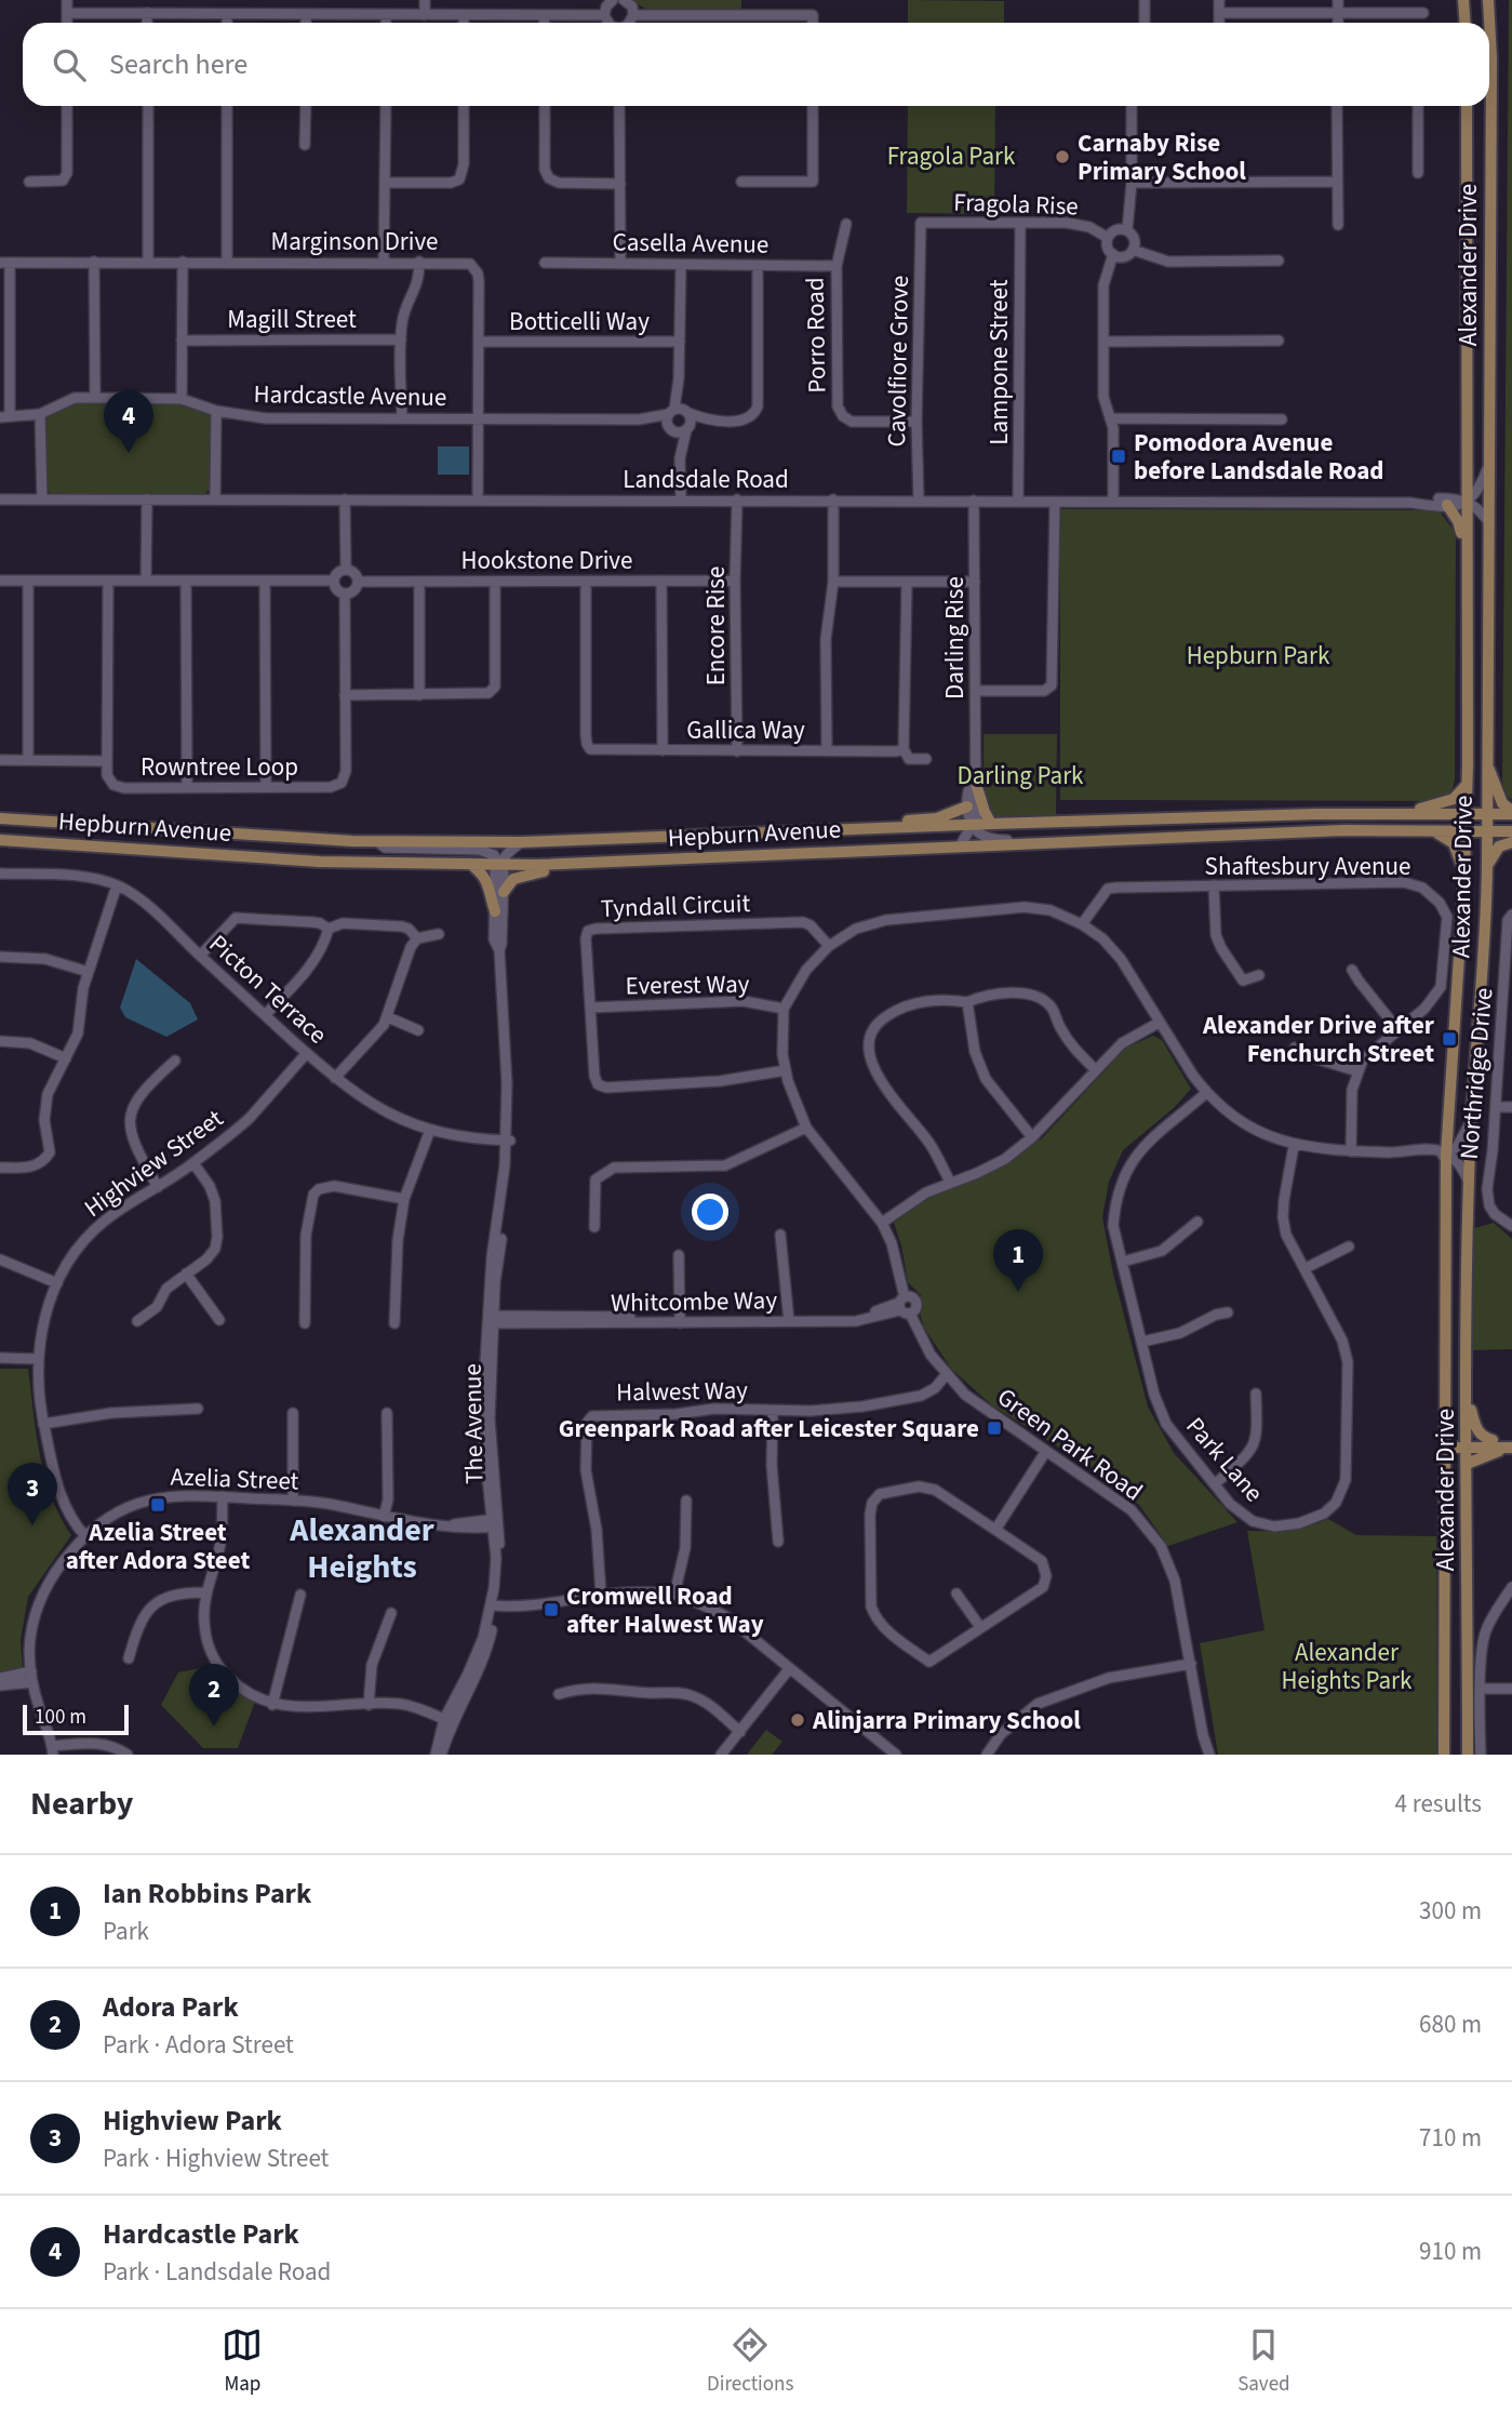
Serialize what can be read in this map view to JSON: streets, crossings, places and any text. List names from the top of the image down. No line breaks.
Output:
{"streets":{"main road":["Alexander Drive","Hepburn Avenue"],"street":["Fragola Rise","Marginson Drive","Casella Avenue","Magill Street","Botticelli Way","Porro Road","Cavolfiore Grove","Lampone Street","Hardcastle Avenue","Landsdale Road","Hookstone Drive","Encore Rise","Darling Rise","Gallica Way","Rowntree Loop","Shaftesbury Avenue","Tyndall Circuit","Everest Way","Picton Terrace","Northridge Drive","Highview Street","Whitcombe Way","Halwest Way","The Avenue","Green Park Road","Park Lane","Azelia Street"]},"crossings":[["Fragola Rise","Cavolfiore Grove"],["Fragola Rise","Lampone Street"],["Marginson Drive","Botticelli Way"],["Marginson Drive","Hardcastle Avenue"],["Marginson Drive","Landsdale Road"],["Casella Avenue","Porro Road"],["Alexander Drive","Landsdale Road"],["Alexander Drive","Hepburn Avenue"],["Porro Road","Cavolfiore Grove"],["Cavolfiore Grove","Landsdale Road"],["Lampone Street","Landsdale Road"],["Landsdale Road","Encore Rise"],["Landsdale Road","Darling Rise"],["Hookstone Drive","Encore Rise"],["Hookstone Drive","Gallica Way"],["Hookstone Drive","Rowntree Loop"],["Encore Rise","Gallica Way"],["Darling Rise","Hepburn Avenue"],["Hepburn Avenue","The Avenue"],["Tyndall Circuit","Everest Way"],["Tyndall Circuit","Green Park Road"],["Everest Way","Green Park Road"],["Picton Terrace","Highview Street"],["Picton Terrace","The Avenue"],["Highview Street","Azelia Street"],["Whitcombe Way","The Avenue"],["Whitcombe Way","Green Park Road"],["Halwest Way","Green Park Road"],["The Avenue","Azelia Street"]],"districts":["Alexander Heights"],"parks":["Fragola Park","Hepburn Park","Darling Park","Alexander Heights Park"],"places":{"other":["Carnaby Rise Primary School","Alinjarra Primary School"],"transit":["Pomodora Avenue before Landsdale Road","Alexander Drive after Fenchurch Street","Greenpark Road after Leicester Square","Azelia Street after Adora Steet","Cromwell Road after Halwest Way"]},"scale_bar":"100 m","page":{"search":"Search here","pins":["4","1","3","2"],"scale":"100 m","heading":["Nearby","4 results"],"list":[{"mark":"1","name":"Ian Robbins Park","note":"Park","value":"300 m"},{"mark":"2","name":"Adora Park","note":"Park · Adora Street","value":"680 m"},{"mark":"3","name":"Highview Park","note":"Park · Highview Street","value":"710 m"},{"mark":"4","name":"Hardcastle Park","note":"Park · Landsdale Road","value":"910 m"}],"nav":["Map","Directions","Saved"]}}
